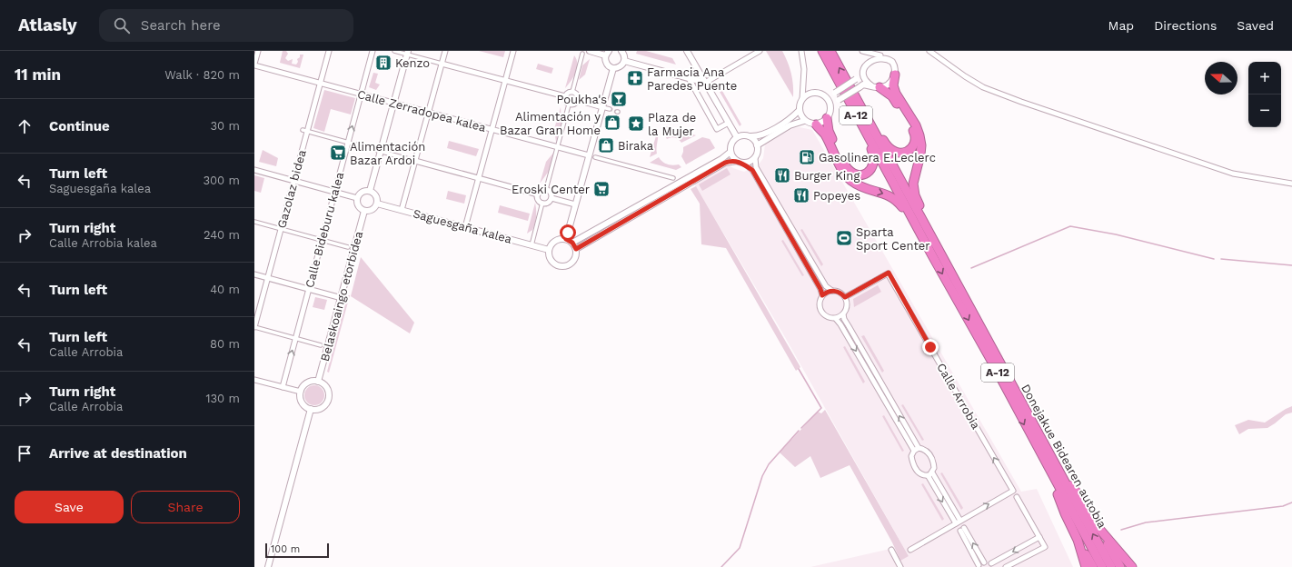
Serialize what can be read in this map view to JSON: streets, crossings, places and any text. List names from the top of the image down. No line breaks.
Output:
{"streets":{"highway":["A-12","Donejakue Bidearen autobia"],"street":["Calle Zerradopea kalea","Gazolaz bidea","Saguesgaña kalea","Calle Bideburu kalea","Belaskoaingo etorbidea","Calle Arrobia"]},"crossings":[["Calle Zerradopea kalea","Gazolaz bidea"],["Calle Zerradopea kalea","Calle Bideburu kalea"],["Saguesgaña kalea","Belaskoaingo etorbidea"]],"places":{"building":["Kenzo"],"pharmacy":["Farmacia Ana Paredes Puente"],"bar":["Poukha's"],"shop":["Alimentación y Bazar Gran Home","Biraka"],"place":["Plaza de la Mujer"],"supermarket":["Alimentación Bazar Ardoi","Eroski Center"],"fuel station":["Gasolinera E.Leclerc"],"restaurant":["Burger King","Popeyes"],"sports":["Sparta Sport Center"]},"scale_bar":"100 m","north":"left","page":{"header":"Atlasly","search":"Search here","nav":["Map","Directions","Saved"],"heading":["11 min","Walk · 820 m"],"map_buttons":["+","−"],"list":[["Continue","30 m"],["Turn left","Saguesgaña kalea","300 m"],["Turn right","Calle Arrobia kalea","240 m"],["Turn left","40 m"],["Turn left","Calle Arrobia","80 m"],["Turn right","Calle Arrobia","130 m"],"Arrive at destination"],"buttons":["Save","Share"],"scale":"100 m"}}
